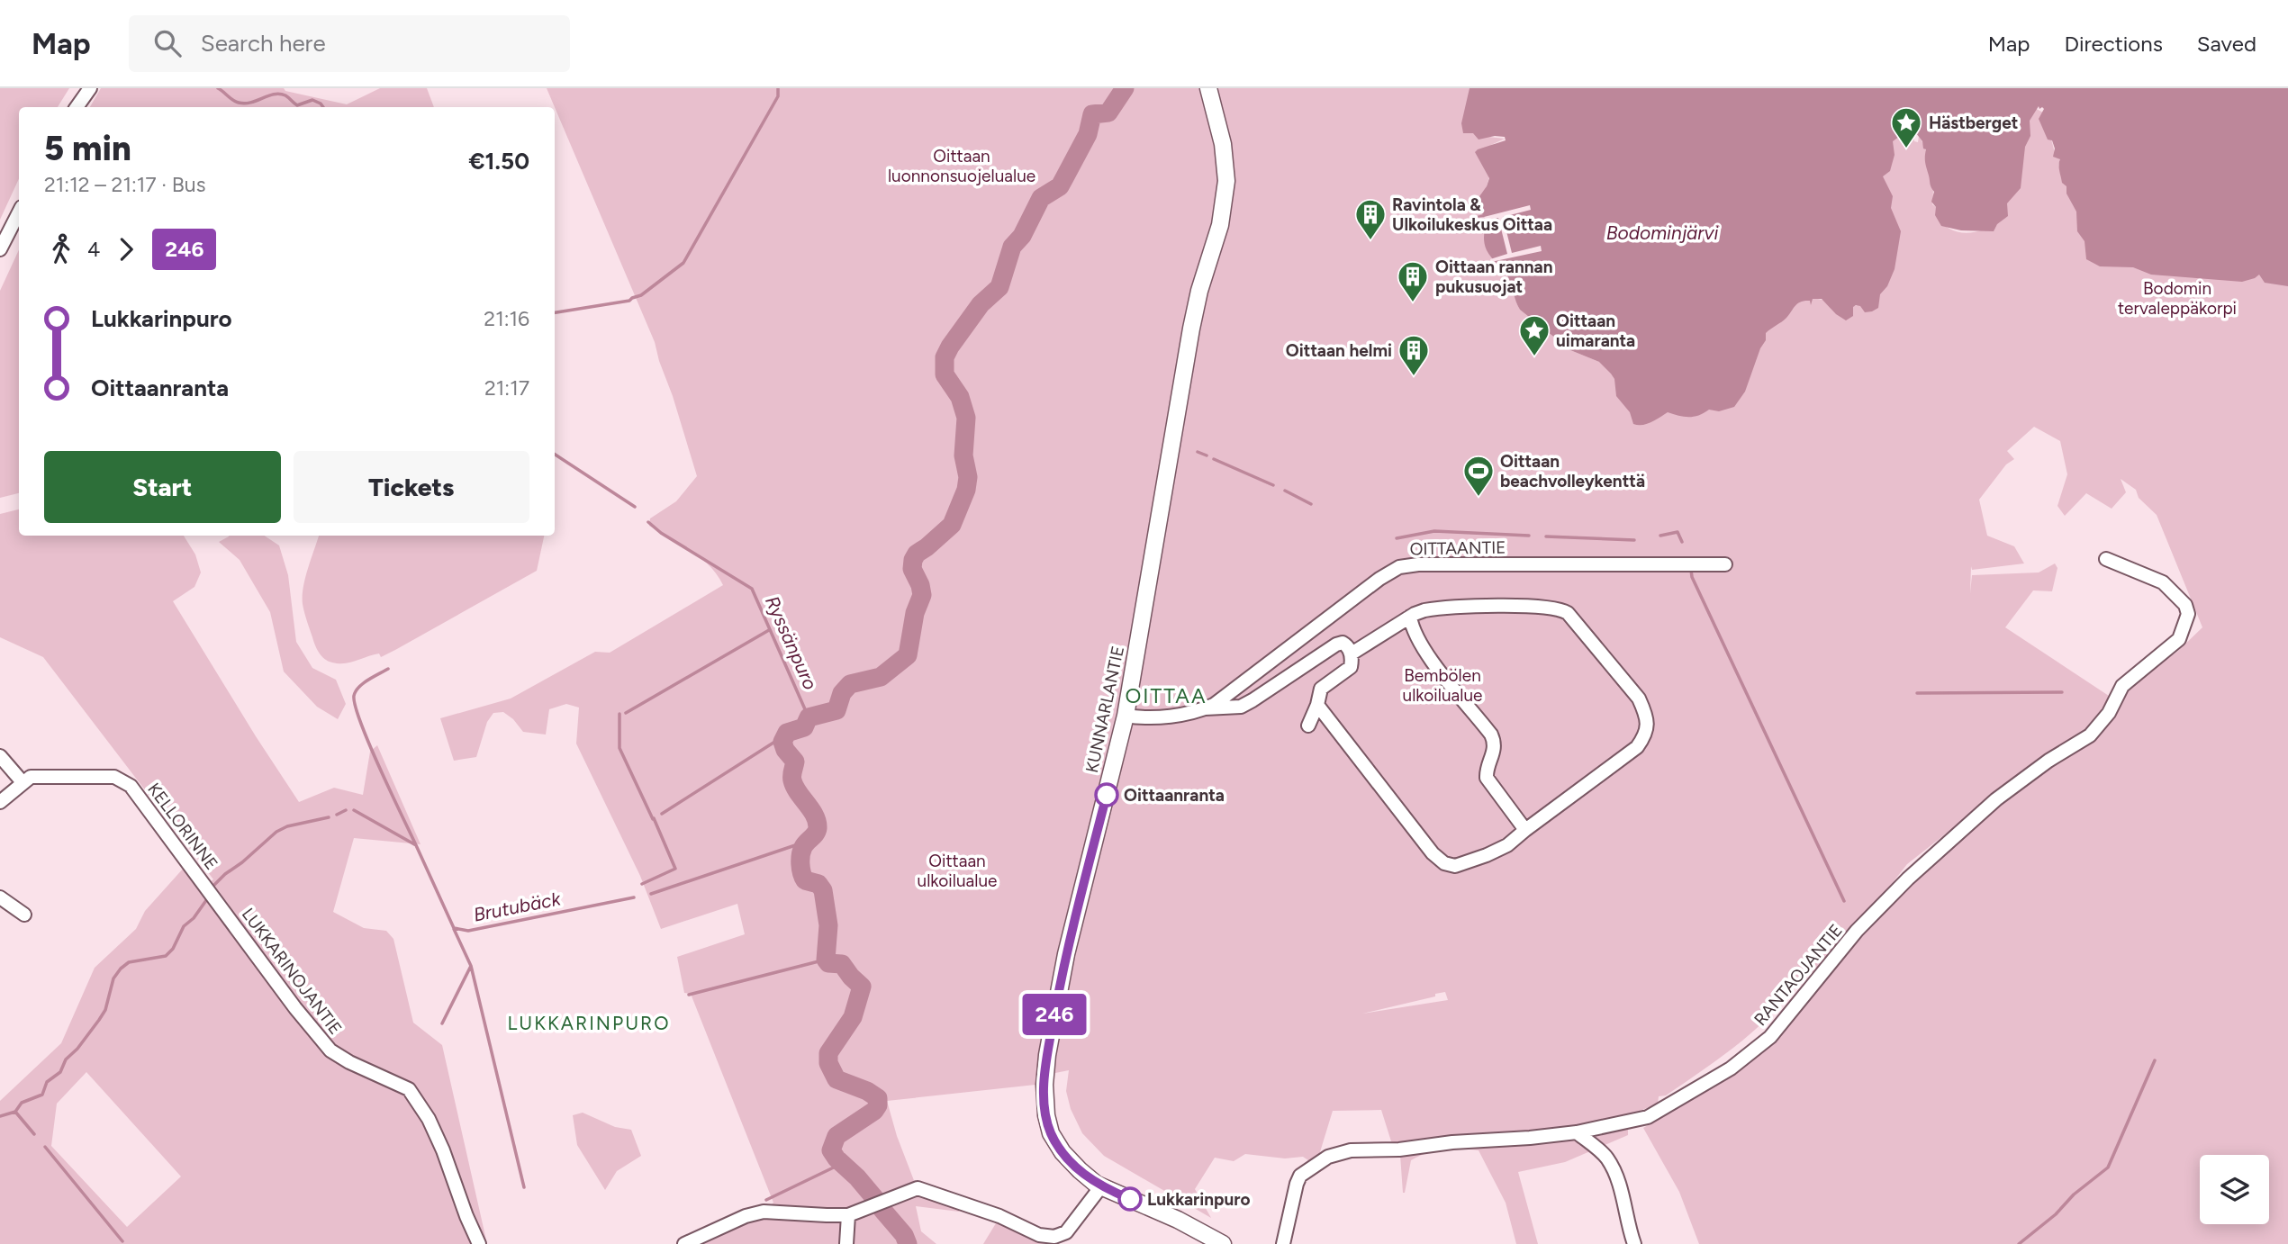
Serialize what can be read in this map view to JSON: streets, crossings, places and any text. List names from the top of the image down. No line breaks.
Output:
{"streets":{"main road":["KUNNARLANTIE"],"street":["OITTAANTIE","KELLORINNE","LUKKARINOJANTIE","RANTAOJANTIE"]},"crossings":[["OITTAANTIE","KUNNARLANTIE"],["KELLORINNE","LUKKARINOJANTIE"]],"districts":["OITTAA","LUKKARINPURO"],"water":["Bodominjärvi","Ryssänpuro","Brutubäck"],"parks":["Oittaan luonnonsuojelualue","Bodomin tervaleppäkorpi","Bembölen ulkoilualue","Oittaan ulkoilualue"],"places":{"place":["Hästberget","Oittaan uimaranta"],"building":["Ravintola & Ulkoilukeskus Oittaa","Oittaan rannan pukusuojat","Oittaan helmi"],"sports":["Oittaan beachvolleykenttä"],"other":["Oittaanranta","Lukkarinpuro"]},"lines":["bus line 246"],"page":{"header":"Map","search":"Search here","nav":["Map","Directions","Saved"],"on_map":"246","heading":["5 min","21:12 – 21:17 · Bus","€1.50"],"legs":["4","246"],"list":[{"name":"Lukkarinpuro","value":"21:16"},{"name":"Oittaanranta","value":"21:17"}],"buttons":["Start","Tickets"]}}
